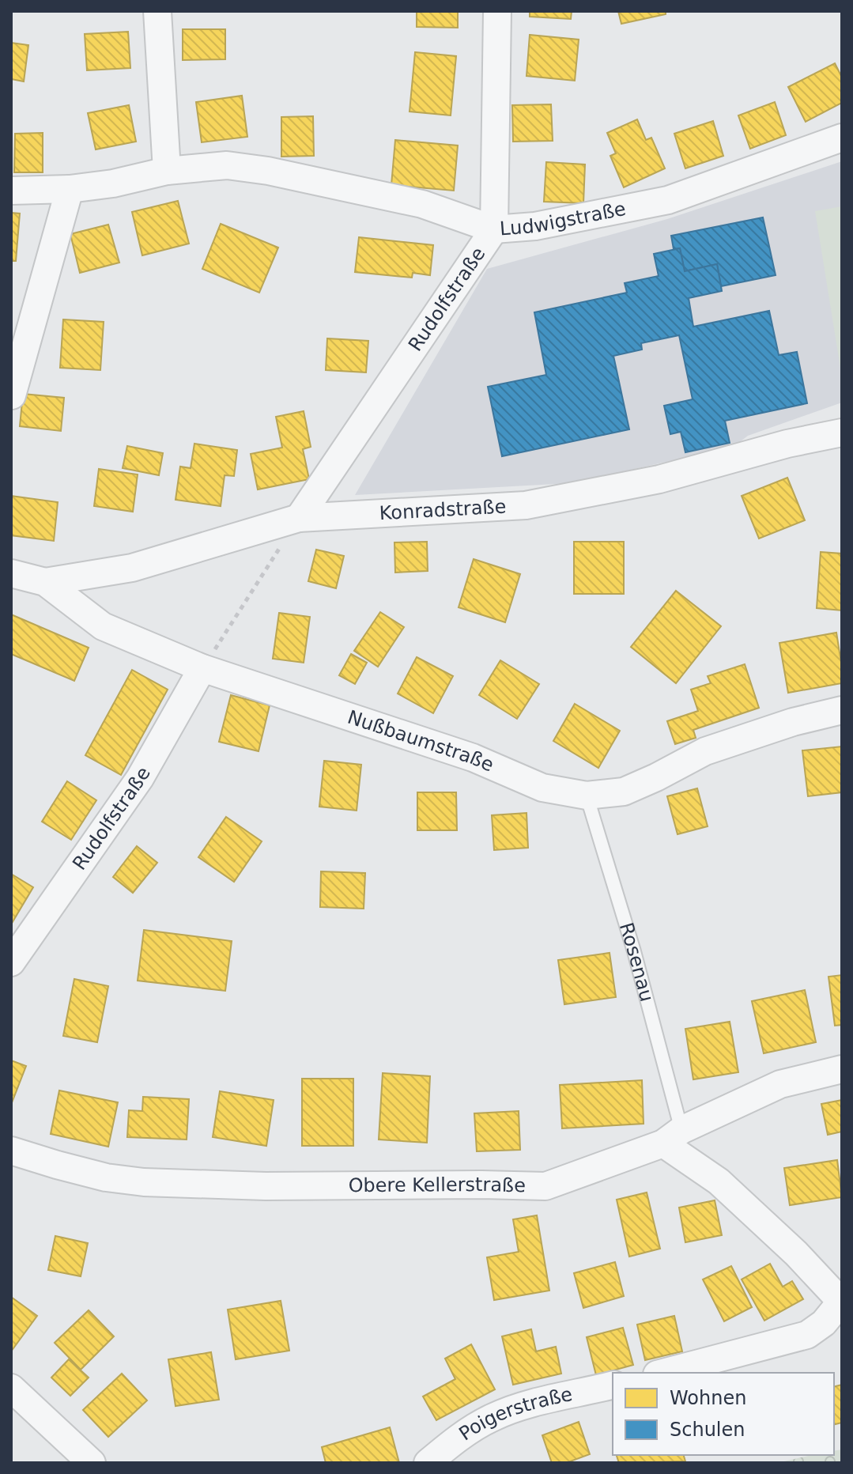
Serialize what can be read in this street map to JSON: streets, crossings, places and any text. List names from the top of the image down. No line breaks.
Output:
{"streets":{"street":["Ludwigstraße","Rudolfstraße","Konradstraße","Nußbaumstraße","Obere Kellerstraße","Poigerstraße"],"lane":["Rosenau"]},"crossings":[["Ludwigstraße","Rudolfstraße"],["Rudolfstraße","Konradstraße"],["Rudolfstraße","Nußbaumstraße"],["Konradstraße","Nußbaumstraße"],["Nußbaumstraße","Rosenau"],["Rosenau","Obere Kellerstraße"]],"legend":["Wohnen","Schulen"]}
